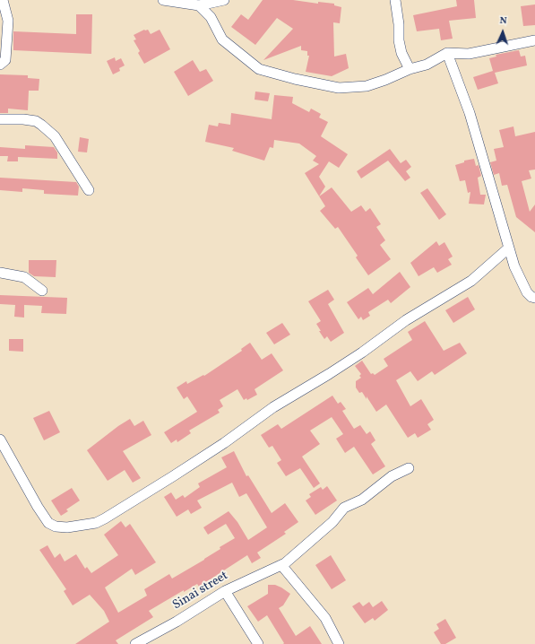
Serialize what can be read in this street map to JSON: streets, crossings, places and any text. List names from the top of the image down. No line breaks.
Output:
{"streets":{"street":["Sinai street"]},"north":"top"}
